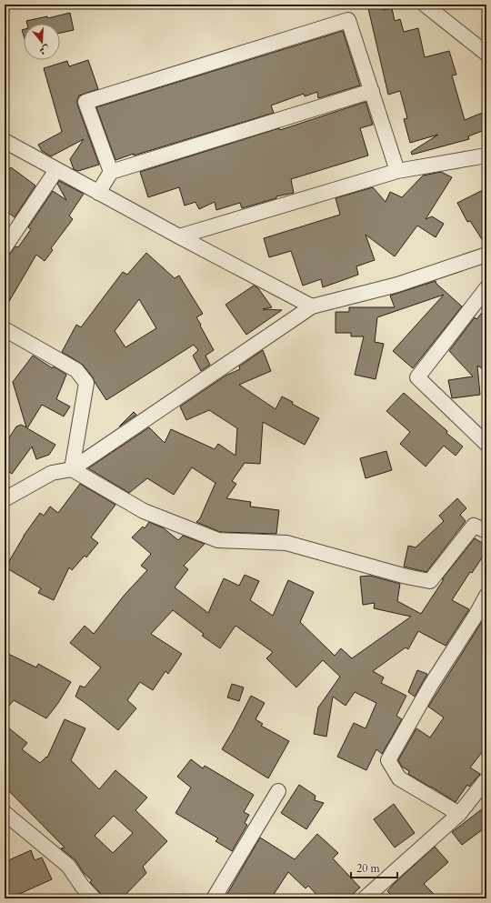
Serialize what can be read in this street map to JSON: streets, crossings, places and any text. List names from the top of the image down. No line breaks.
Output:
{"scale_bar":"20 m","north":"bottom"}
